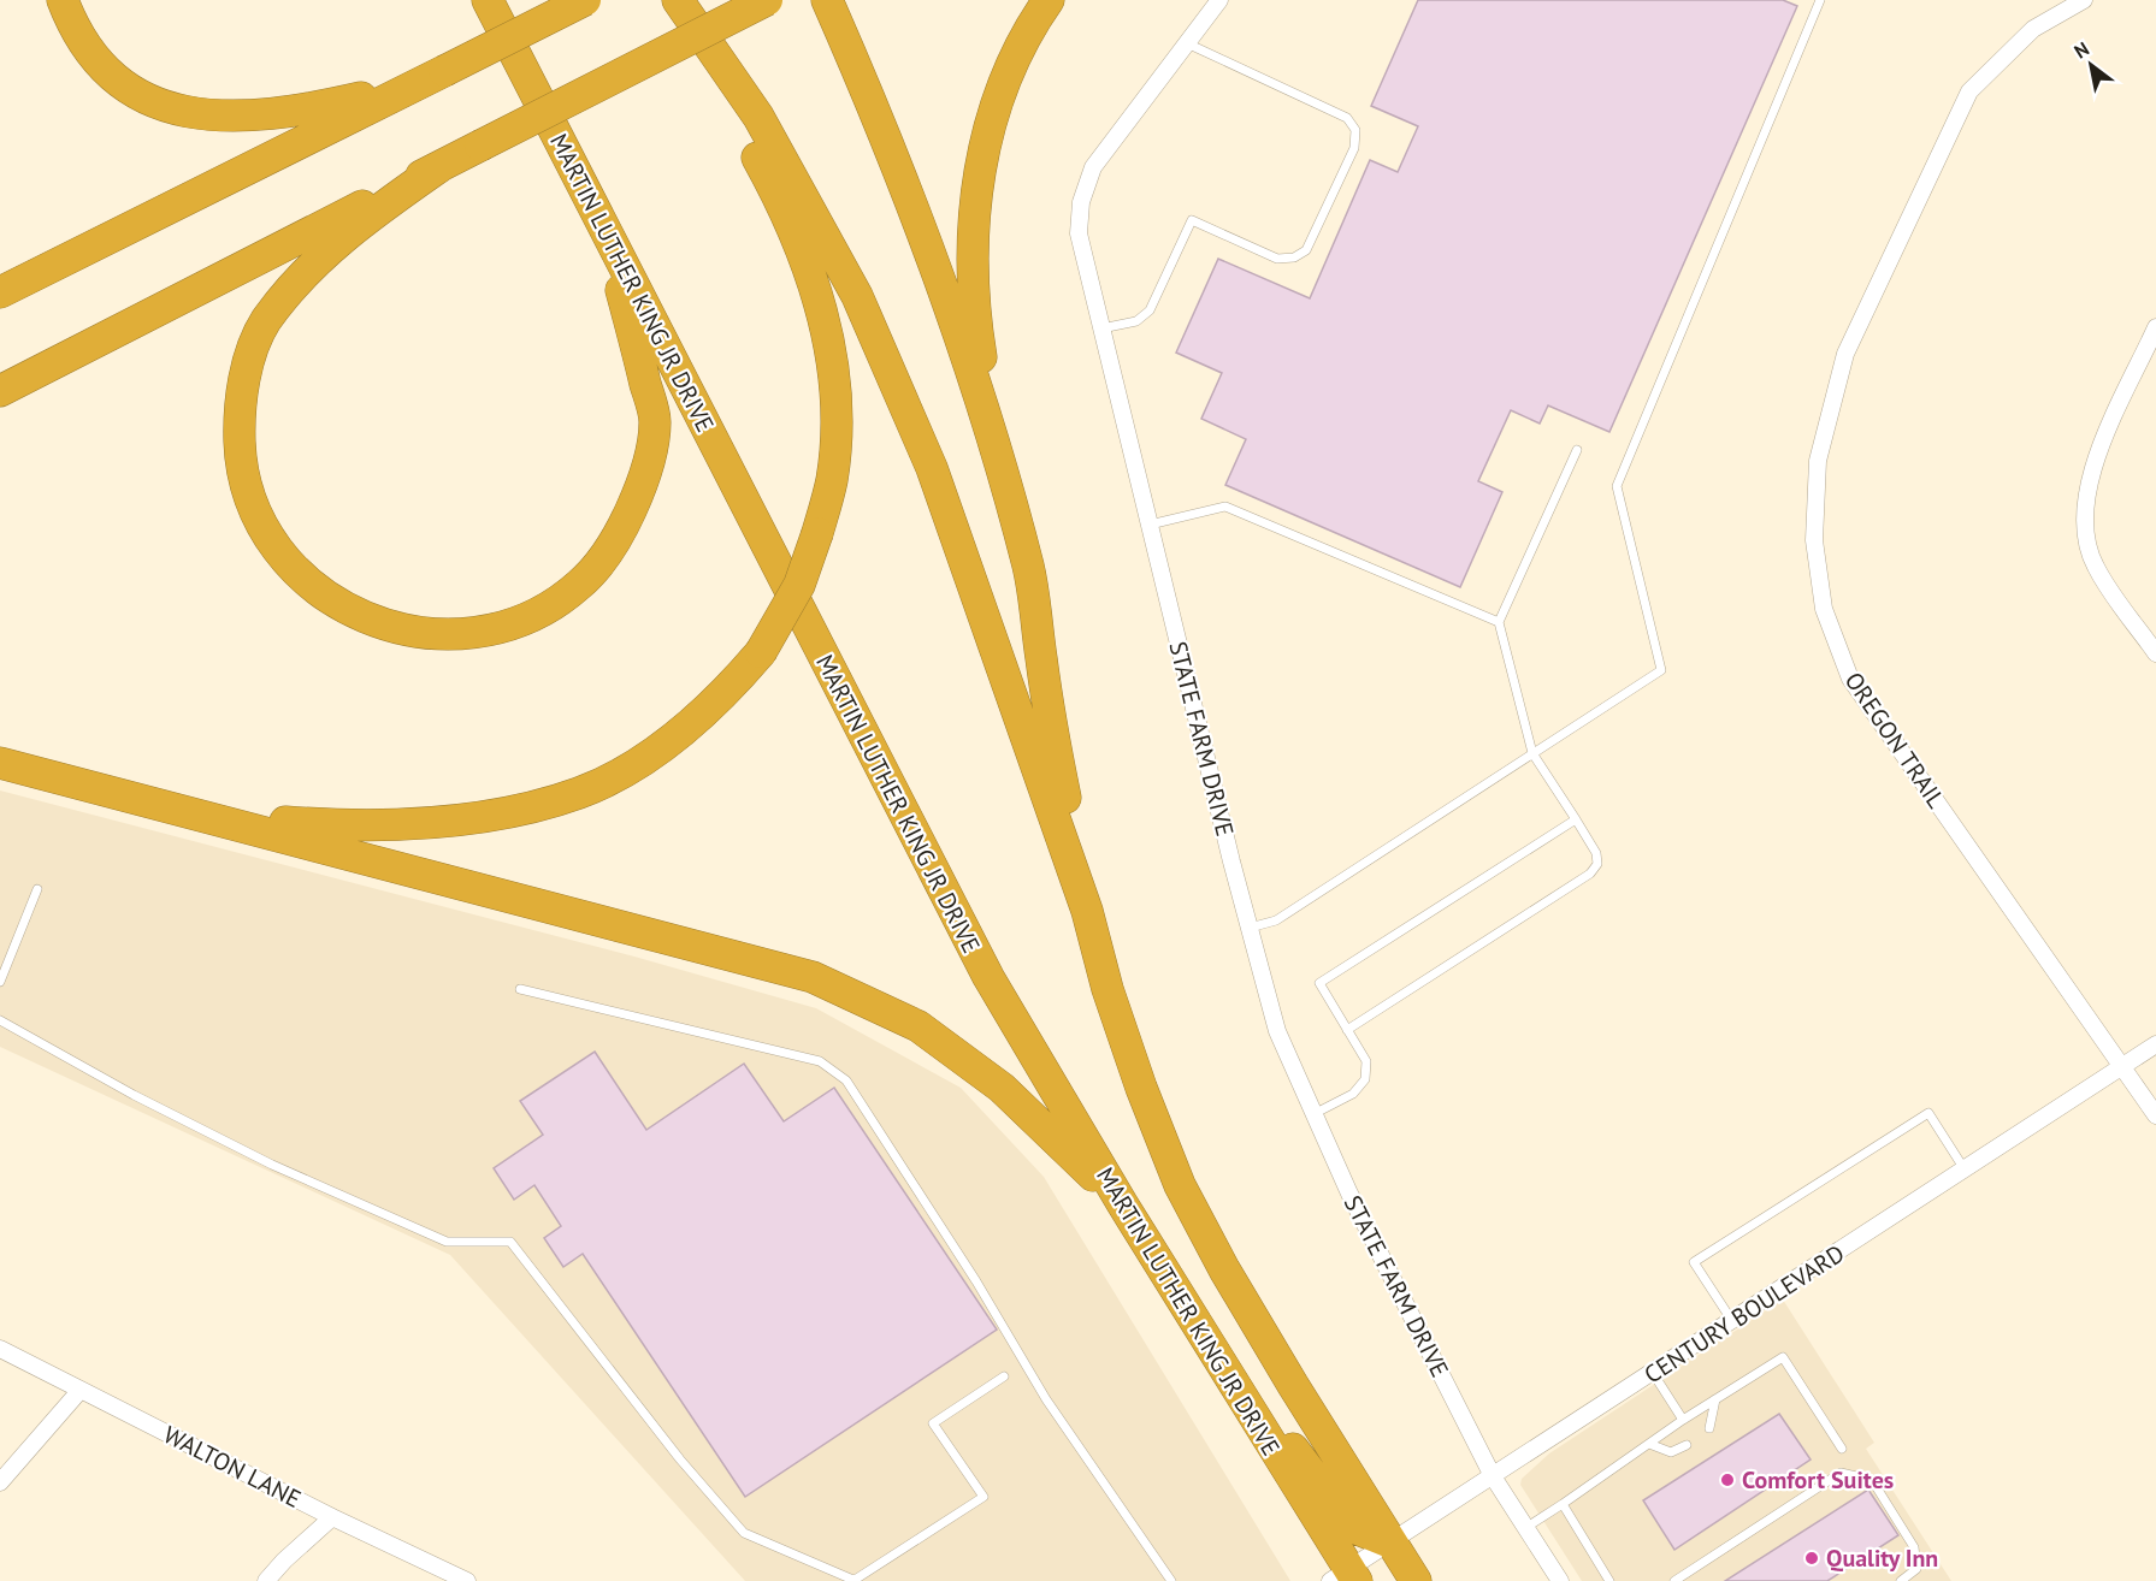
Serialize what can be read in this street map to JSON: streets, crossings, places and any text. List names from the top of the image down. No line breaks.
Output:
{"streets":{"highway":["MARTIN LUTHER KING JR DRIVE"],"street":["STATE FARM DRIVE","OREGON TRAIL","CENTURY BOULEVARD","WALTON LANE"]},"crossings":[["MARTIN LUTHER KING JR DRIVE","CENTURY BOULEVARD"],["STATE FARM DRIVE","CENTURY BOULEVARD"],["OREGON TRAIL","CENTURY BOULEVARD"]],"places":["Comfort Suites","Quality Inn"],"north":"top left"}
